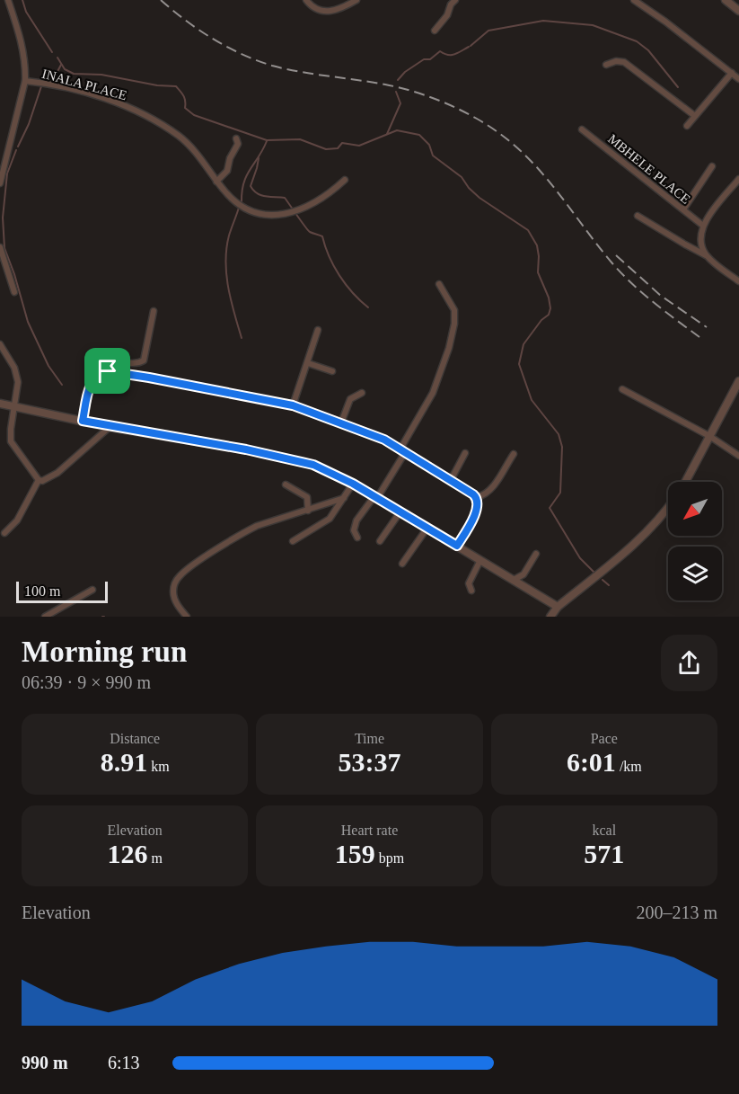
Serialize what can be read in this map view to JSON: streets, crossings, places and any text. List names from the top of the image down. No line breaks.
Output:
{"streets":{"street":["INALA PLACE","MBHELE PLACE"]},"scale_bar":"100 m","north":"bottom left","page":{"scale":"100 m","heading":["Morning run","06:39 · 9 × 990 m"],"stats":[["Distance","8.91 km"],["Time","53:37"],["Pace","6:01 /km"],["Elevation","126 m"],["Heart rate","159 bpm"],["kcal","571"]],"chart":["Elevation","200–213 m"],"list":[{"name":"990 m","note":"6:13"}]}}
